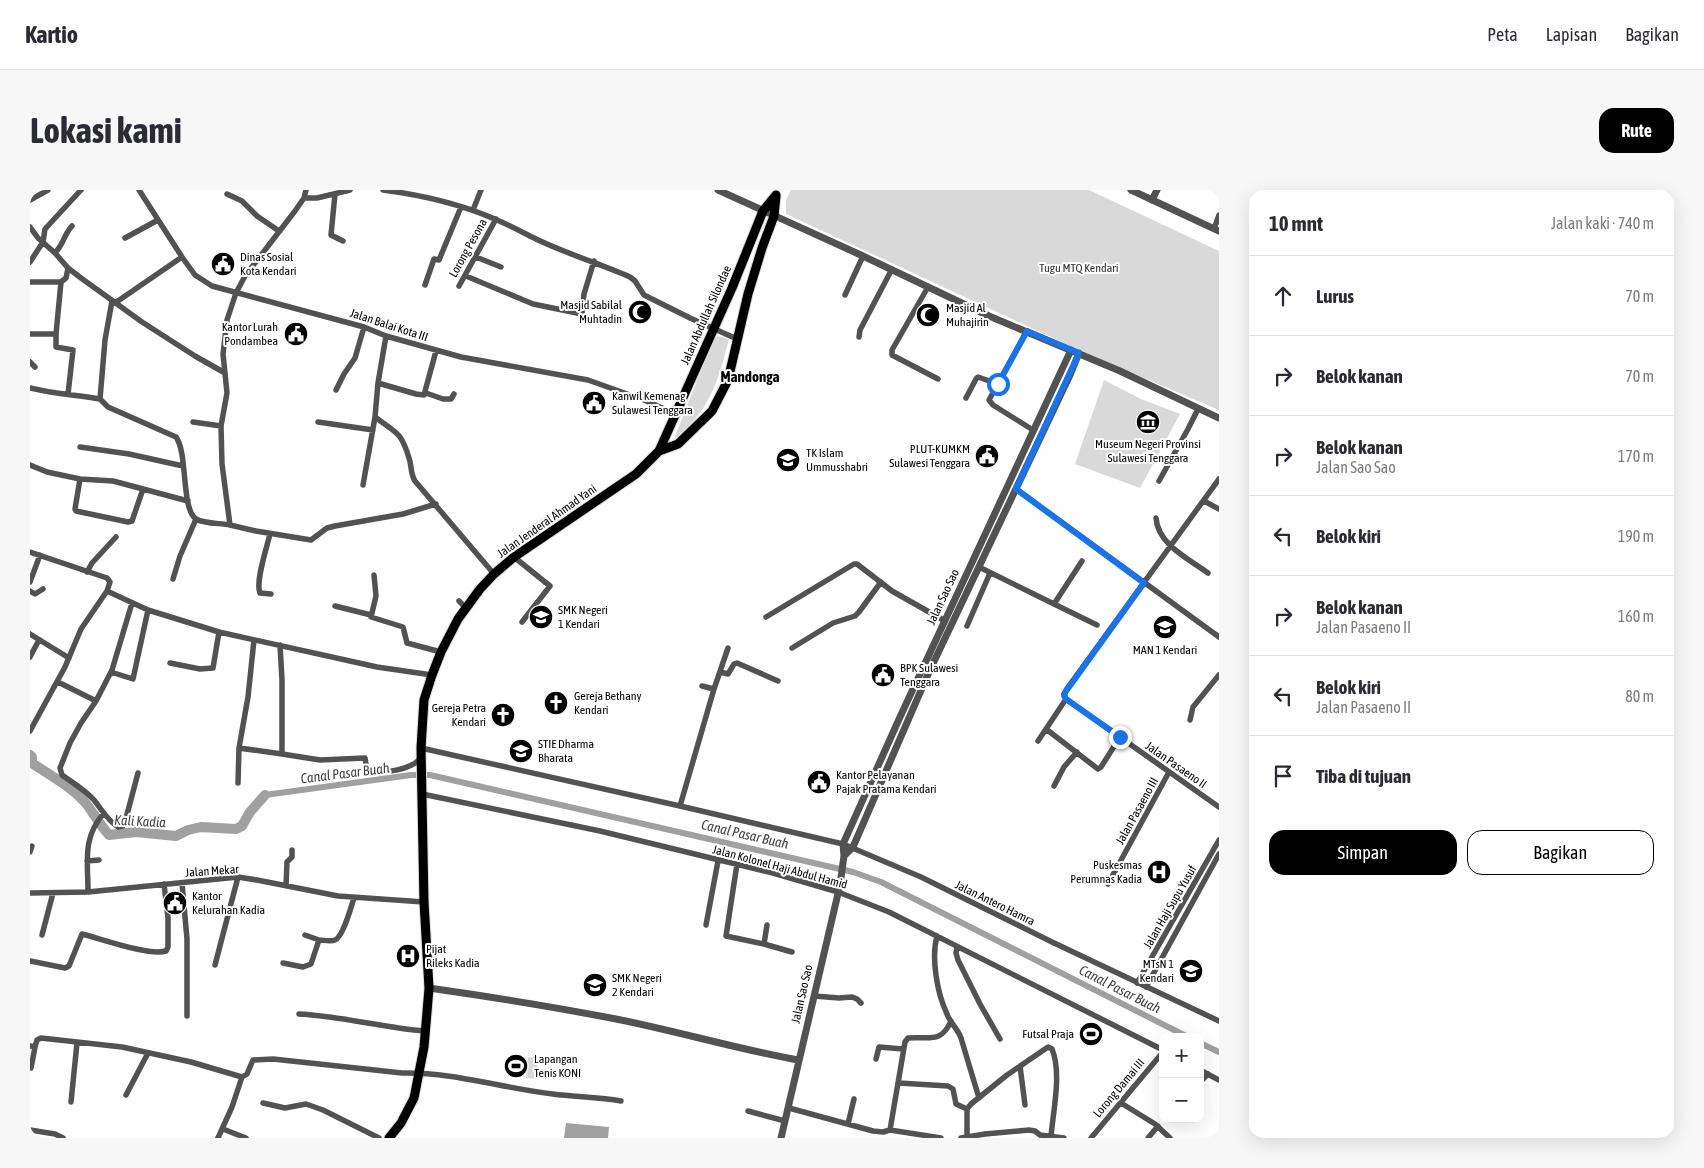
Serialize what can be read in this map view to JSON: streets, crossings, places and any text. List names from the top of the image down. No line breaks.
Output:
{"streets":{"highway":["Jalan Abdullah Silondae","Jalan Jenderal Ahmad Yani"],"street":["Lorong Pesona","Jalan Balai Kota III","Jalan Sao Sao","Jalan Pasaeno II","Jalan Pasaeno III","Jalan Kolonel Haji Abdul Hamid","Jalan Mekar","Jalan Antero Hamra","Jalan Haji Supu Yusuf","Lorong Damai III"]},"crossings":[["Jalan Abdullah Silondae","Jalan Balai Kota III"],["Jalan Abdullah Silondae","Jalan Jenderal Ahmad Yani"],["Jalan Jenderal Ahmad Yani","Jalan Kolonel Haji Abdul Hamid"],["Jalan Jenderal Ahmad Yani","Jalan Mekar"],["Jalan Jenderal Ahmad Yani","Jalan Antero Hamra"],["Jalan Sao Sao","Jalan Kolonel Haji Abdul Hamid"],["Jalan Sao Sao","Jalan Antero Hamra"],["Jalan Pasaeno II","Jalan Pasaeno III"],["Jalan Antero Hamra","Jalan Haji Supu Yusuf"]],"districts":["Mandonga"],"water":["Canal Pasar Buah","Kali Kadia"],"parks":["Tugu MTQ Kendari"],"places":{"public building":["Dinas Sosial Kota Kendari","Kantor Lurah Pondambea","Kanwil Kemenag Sulawesi Tenggara","PLUT-KUMKM Sulawesi Tenggara","BPK Sulawesi Tenggara","Kantor Pelayanan Pajak Pratama Kendari","Kantor Kelurahan Kadia"],"mosque":["Masjid Sabilal Muhtadin","Masjid Al Muhajirin"],"museum":["Museum Negeri Provinsi Sulawesi Tenggara"],"school or university":["TK Islam Ummusshabri","SMK Negeri 1 Kendari","MAN 1 Kendari","STIE Dharma Bharata","MTsN 1 Kendari","SMK Negeri 2 Kendari"],"church":["Gereja Bethany Kendari","Gereja Petra Kendari"],"hospital":["Puskesmas Perumnas Kadia","Pijat Rileks Kadia"],"sports":["Futsal Praja","Lapangan Tenis KONI"]},"page":{"header":"Kartio","nav":["Peta","Lapisan","Bagikan"],"buttons":["Rute",["Simpan","Bagikan"]],"title":"Lokasi kami","heading":["10 mnt","Jalan kaki · 740 m"],"list":[["Lurus","70 m"],["Belok kanan","70 m"],["Belok kanan","Jalan Sao Sao","170 m"],["Belok kiri","190 m"],["Belok kanan","Jalan Pasaeno II","160 m"],["Belok kiri","Jalan Pasaeno II","80 m"],"Tiba di tujuan"],"map_buttons":["+","−"]}}
